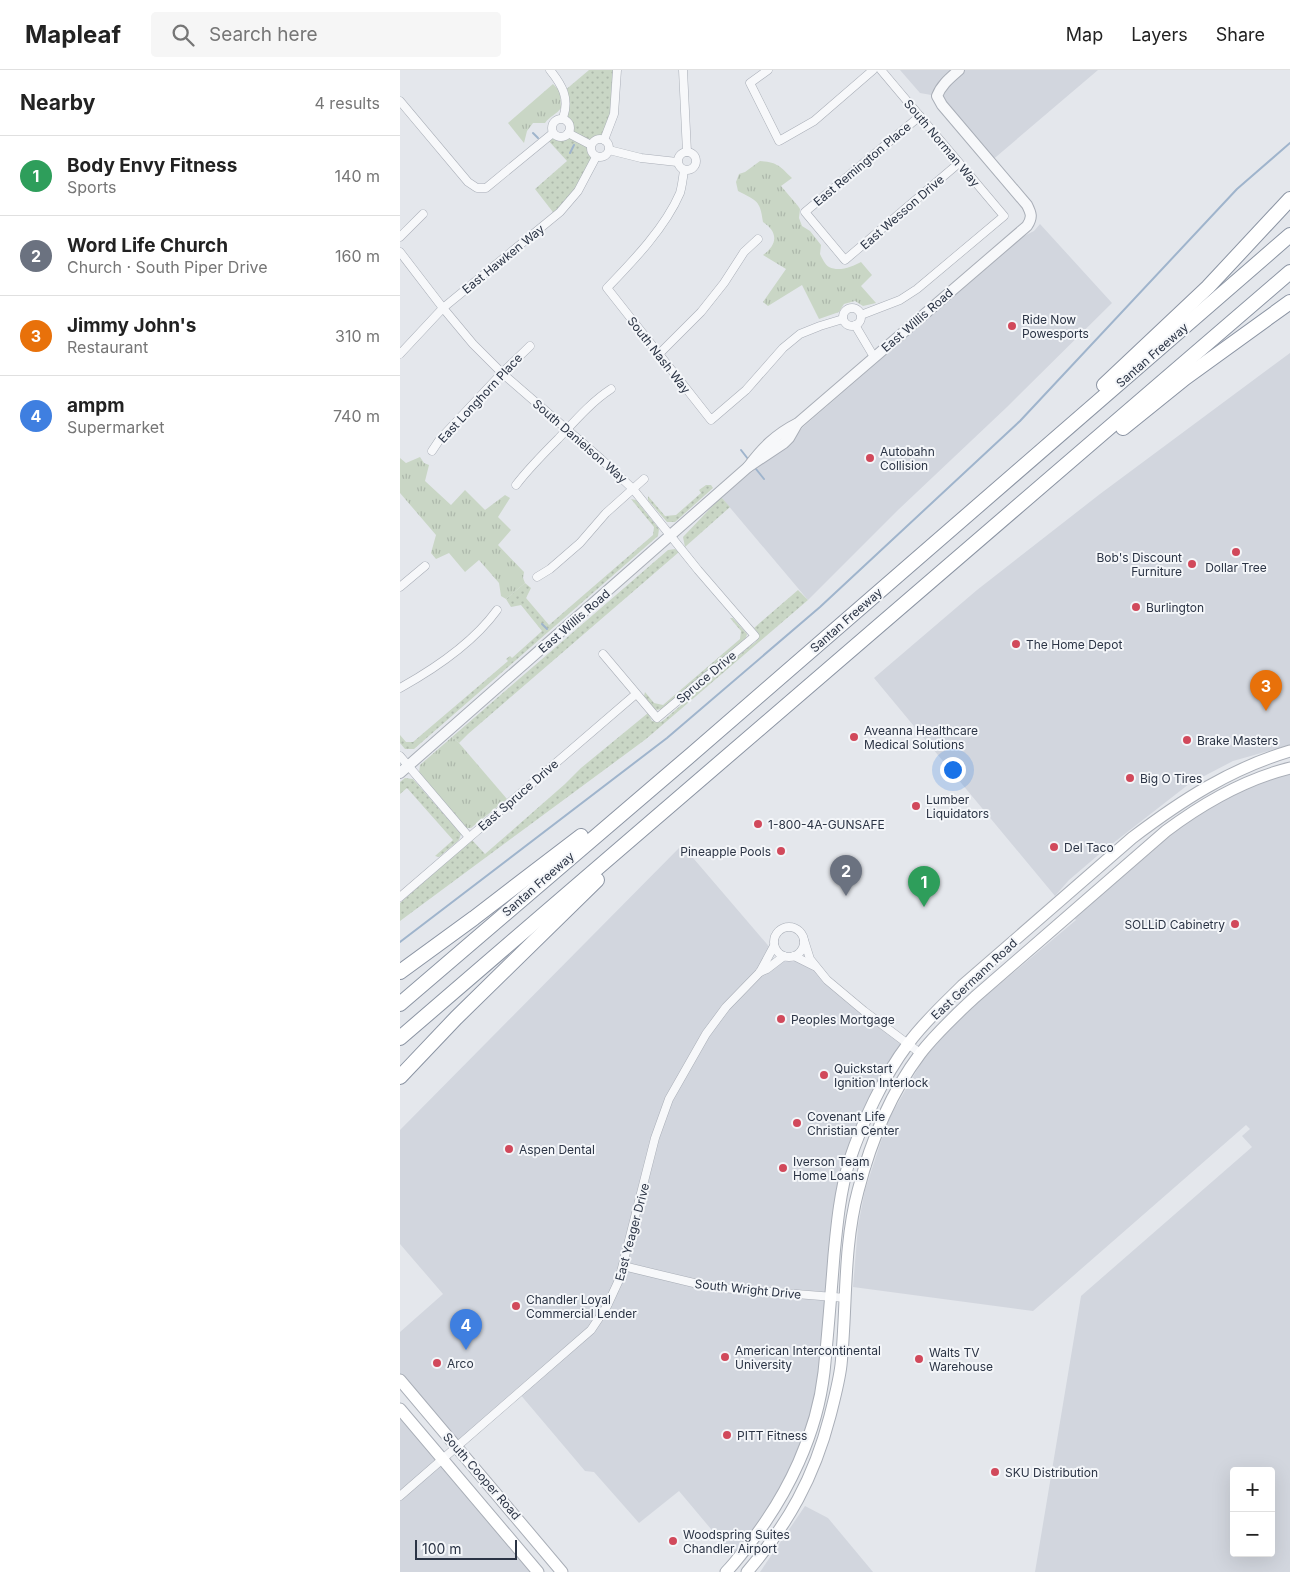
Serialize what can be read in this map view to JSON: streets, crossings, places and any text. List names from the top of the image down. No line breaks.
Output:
{"streets":{"highway":["Santan Freeway"],"main road":["East Germann Road","South Cooper Road"],"street":["South Norman Way","East Remington Place","East Wesson Drive","East Hawken Way","East Willis Road","South Nash Way","East Longhorn Place","South Danielson Way","Spruce Drive","East Spruce Drive","East Yeager Drive","South Wright Drive"]},"crossings":[["South Norman Way","East Remington Place"],["South Norman Way","East Wesson Drive"],["South Norman Way","South Nash Way"],["East Remington Place","East Wesson Drive"],["East Hawken Way","South Danielson Way"],["East Willis Road","South Danielson Way"],["East Longhorn Place","South Danielson Way"],["South Danielson Way","Spruce Drive"],["Spruce Drive","East Spruce Drive"],["East Germann Road","South Wright Drive"],["East Yeager Drive","South Wright Drive"],["East Yeager Drive","South Cooper Road"]],"places":["Ride Now Powesports","Autobahn Collision","Dollar Tree","Bob's Discount Furniture","Burlington","The Home Depot","Aveanna Healthcare Medical Solutions","Brake Masters","Big O Tires","Lumber Liquidators","1-800-4A-GUNSAFE","Del Taco","Pineapple Pools","SOLLiD Cabinetry","Peoples Mortgage","Quickstart Ignition Interlock","Covenant Life Christian Center","Aspen Dental","Iverson Team Home Loans","Chandler Loyal Commercial Lender","American Intercontinental University","Walts TV Warehouse","Arco","PITT Fitness","SKU Distribution","Woodspring Suites Chandler Airport"],"scale_bar":"100 m","page":{"header":"Mapleaf","search":"Search here","nav":["Map","Layers","Share"],"heading":["Nearby","4 results"],"list":[{"mark":"1","name":"Body Envy Fitness","note":"Sports","value":"140 m"},{"mark":"2","name":"Word Life Church","note":"Church · South Piper Drive","value":"160 m"},{"mark":"3","name":"Jimmy John's","note":"Restaurant","value":"310 m"},{"mark":"4","name":"ampm","note":"Supermarket","value":"740 m"}],"pins":["3","2","1","4"],"map_buttons":["+","−"],"scale":"100 m"}}
